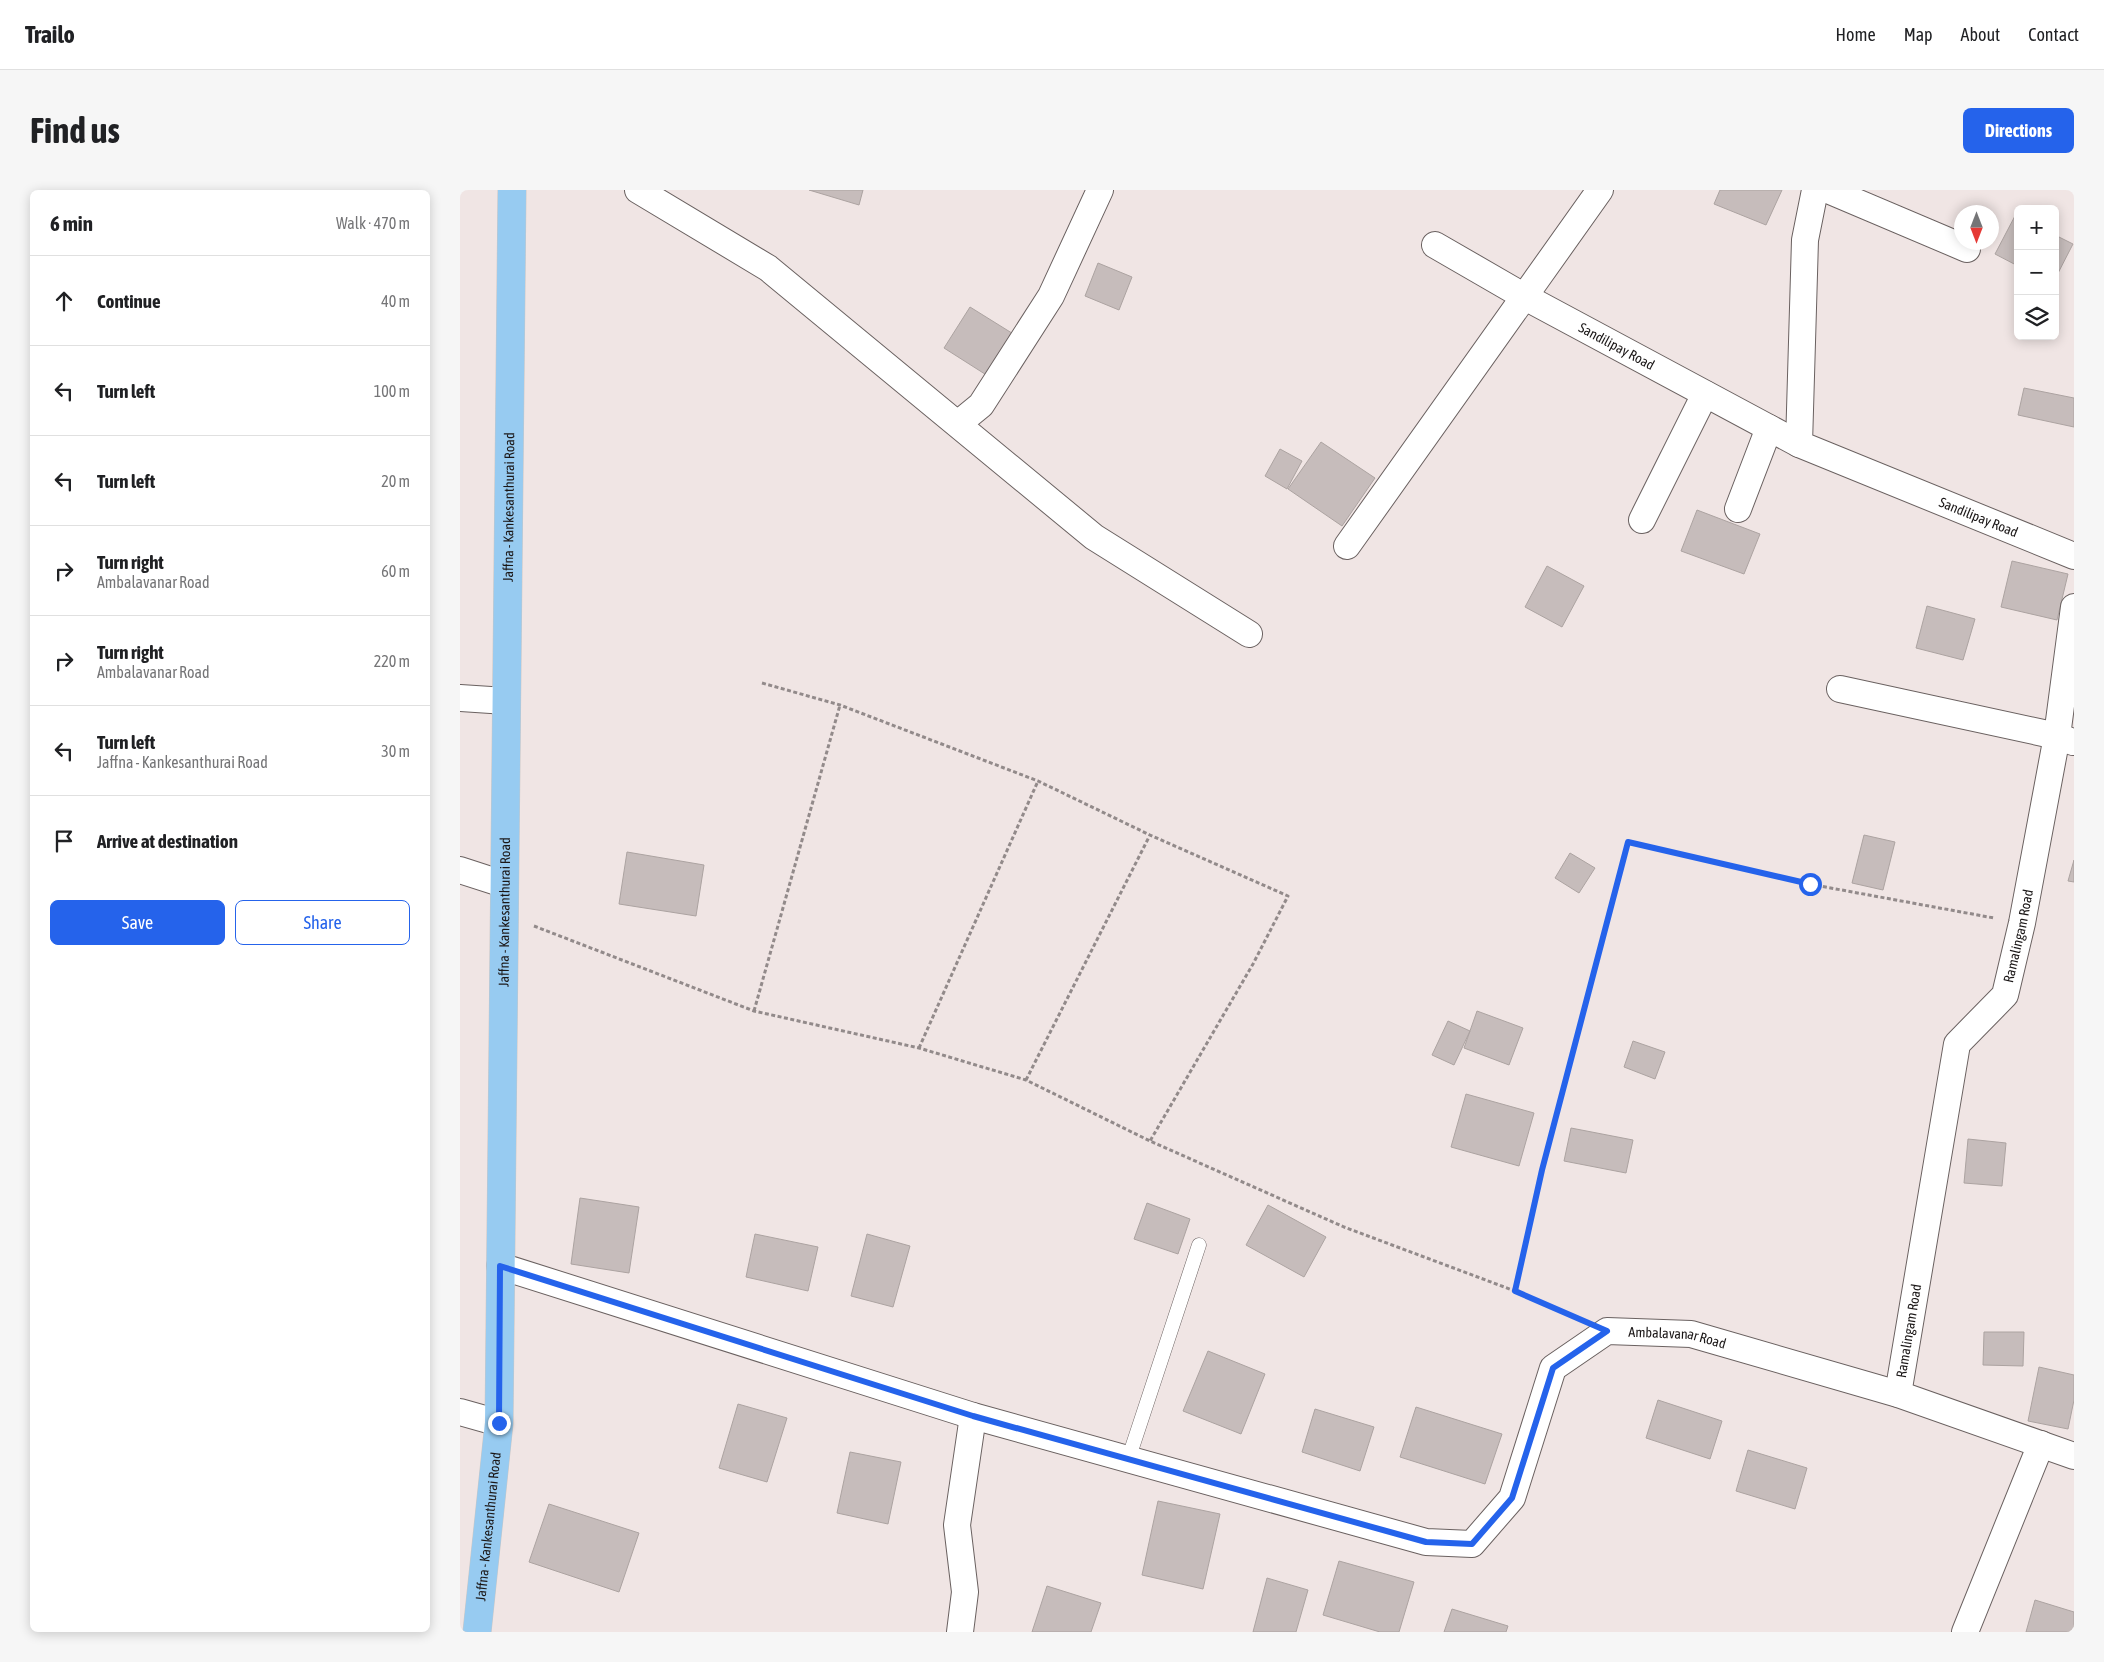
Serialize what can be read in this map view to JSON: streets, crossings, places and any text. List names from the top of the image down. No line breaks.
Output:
{"streets":{"main road":["Jaffna - Kankesanthurai Road"],"street":["Sandilipay Road","Ramalingam Road","Ambalavanar Road"]},"crossings":[["Ramalingam Road","Ambalavanar Road"]],"north":"bottom","page":{"header":"Trailo","nav":["Home","Map","About","Contact"],"buttons":["Directions",["Save","Share"]],"title":"Find us","heading":["6 min","Walk · 470 m"],"map_buttons":["+","−"],"list":[["Continue","40 m"],["Turn left","100 m"],["Turn left","20 m"],["Turn right","Ambalavanar Road","60 m"],["Turn right","Ambalavanar Road","220 m"],["Turn left","Jaffna - Kankesanthurai Road","30 m"],"Arrive at destination"]}}
